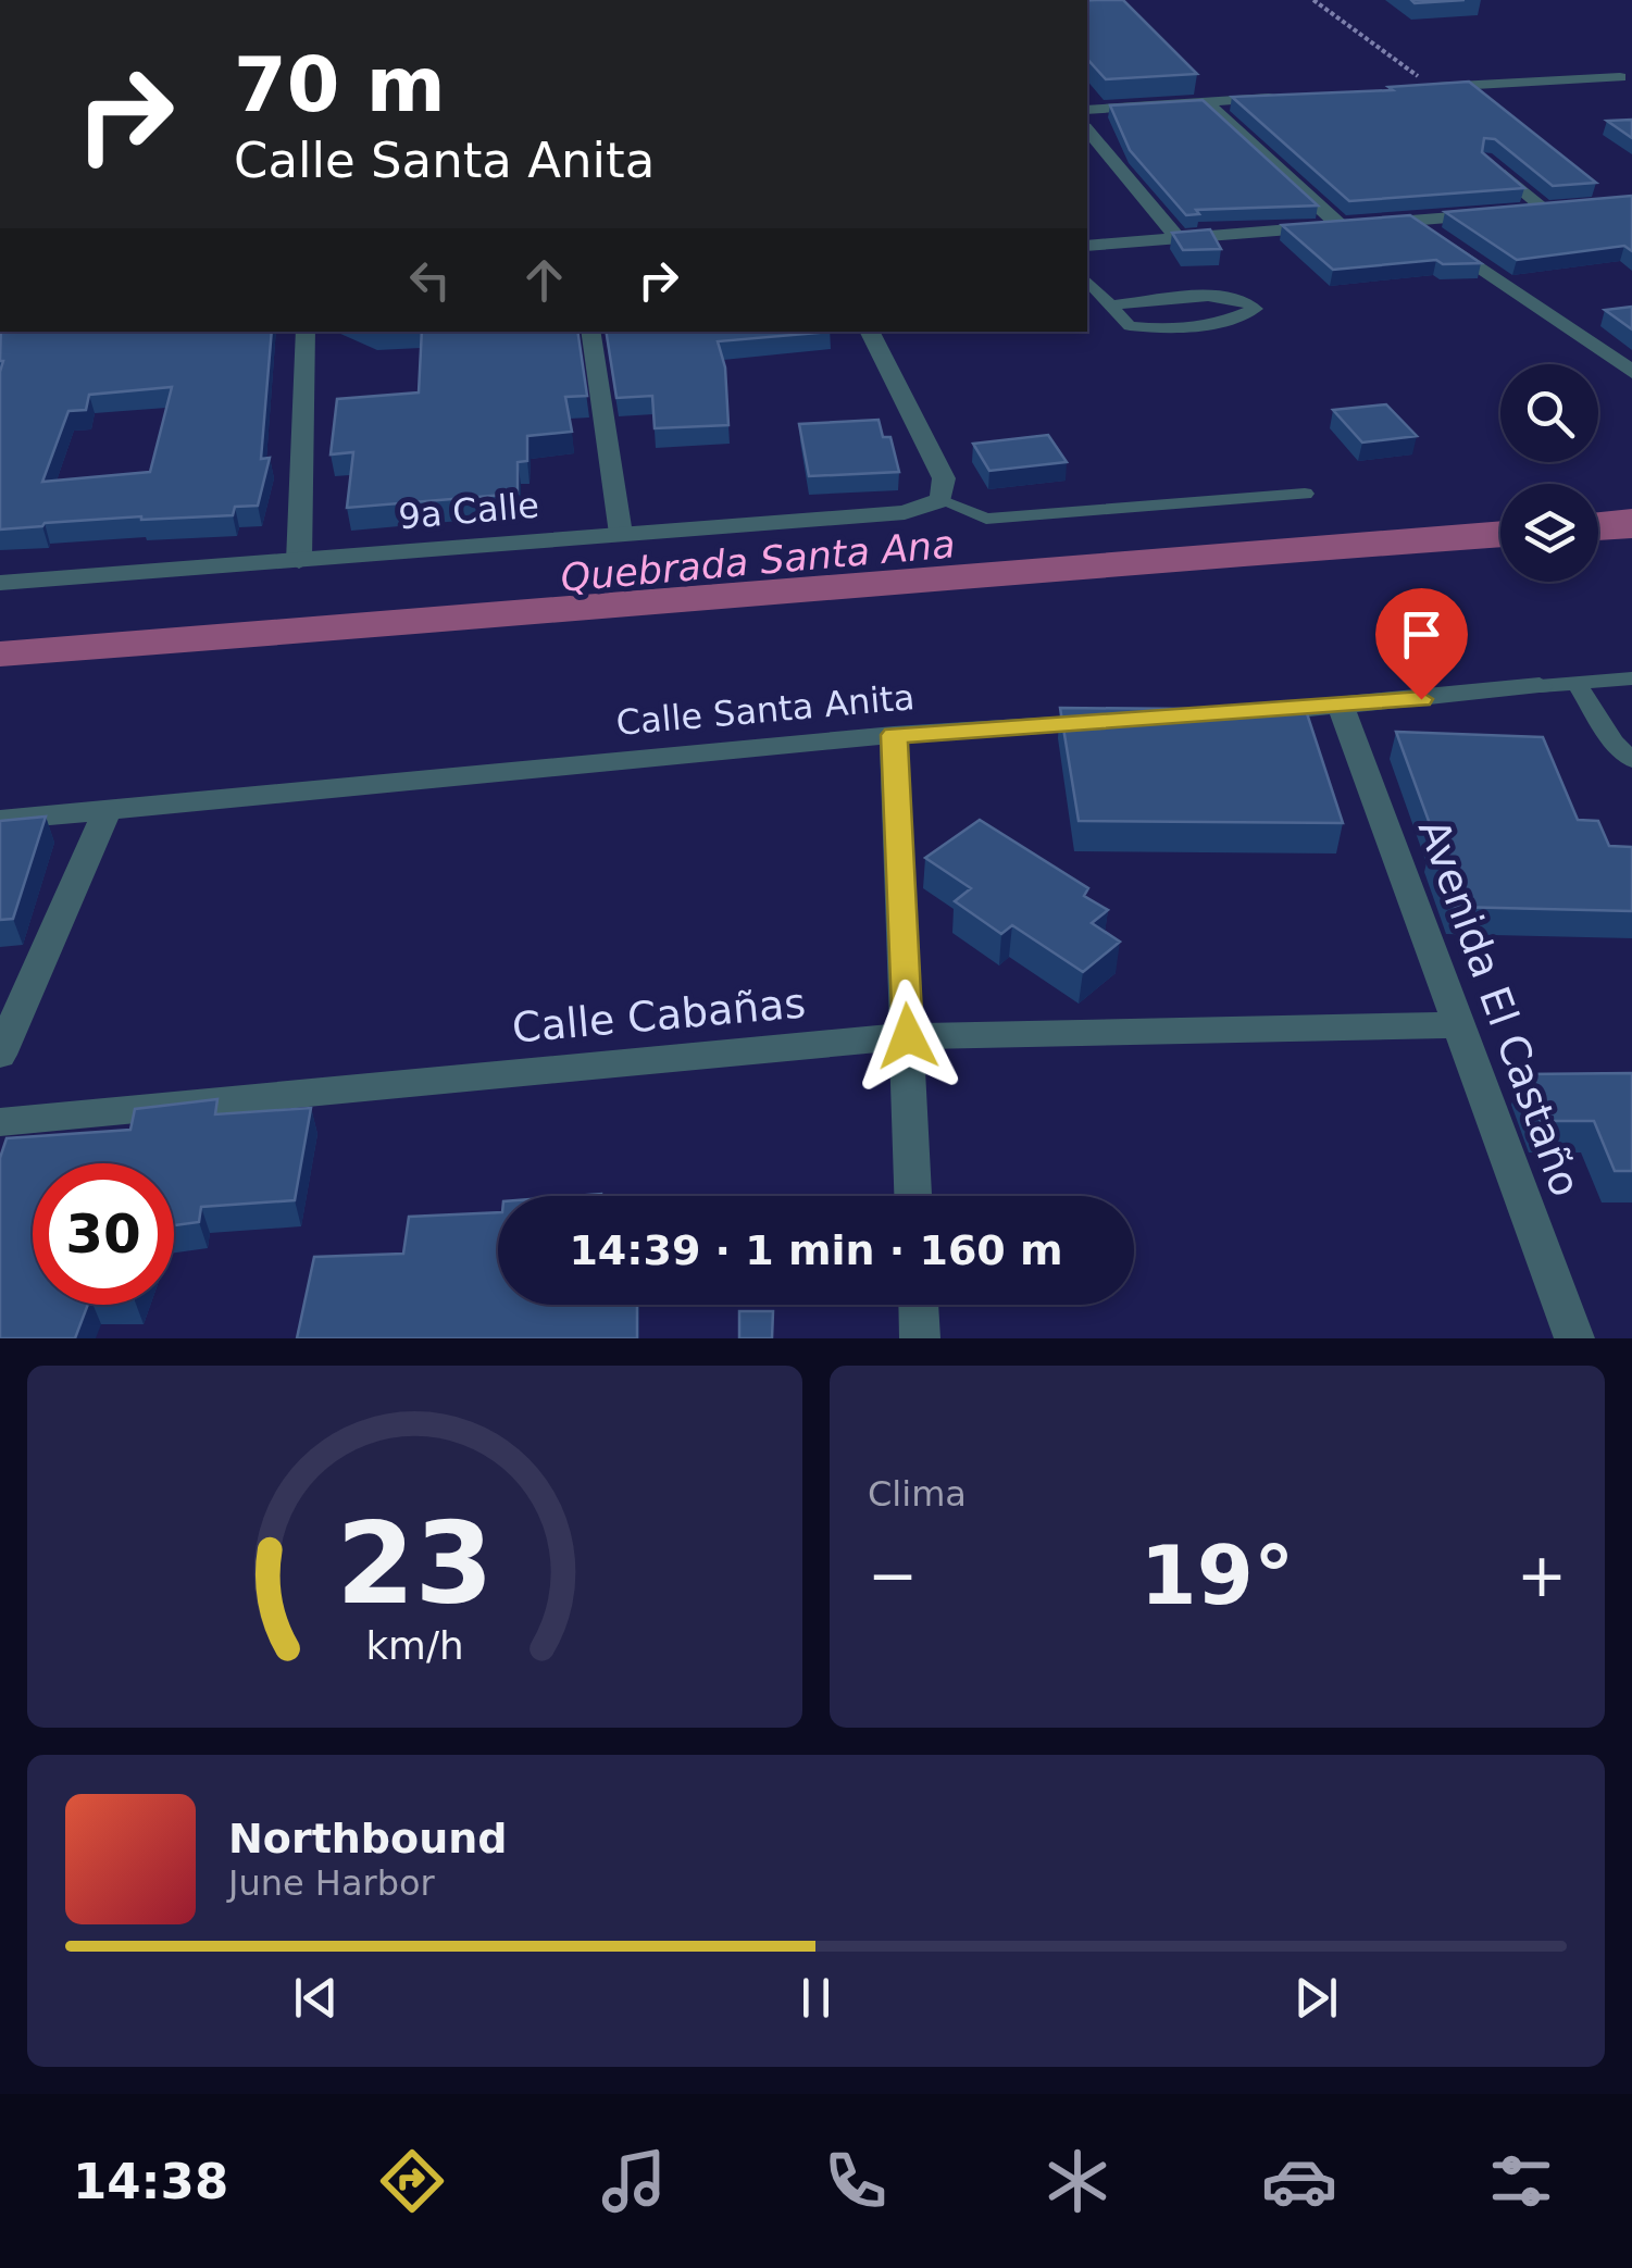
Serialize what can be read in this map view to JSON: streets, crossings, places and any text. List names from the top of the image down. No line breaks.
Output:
{"streets":{"street":["9a Calle","Calle Santa Anita","Avenida El Castaño","Calle Cabañas"]},"crossings":[["Avenida El Castaño","Calle Cabañas"]],"water":["Quebrada Santa Ana"],"page":{"turn":["70 m","Calle Santa Anita"],"limit":"30","trip":"14:39 · 1 min · 160 m","tile":"Clima","heat":["−","19°","+"],"song":["Northbound","June Harbor"],"tabs":"14:38","gauge":["23","km/h"]}}
